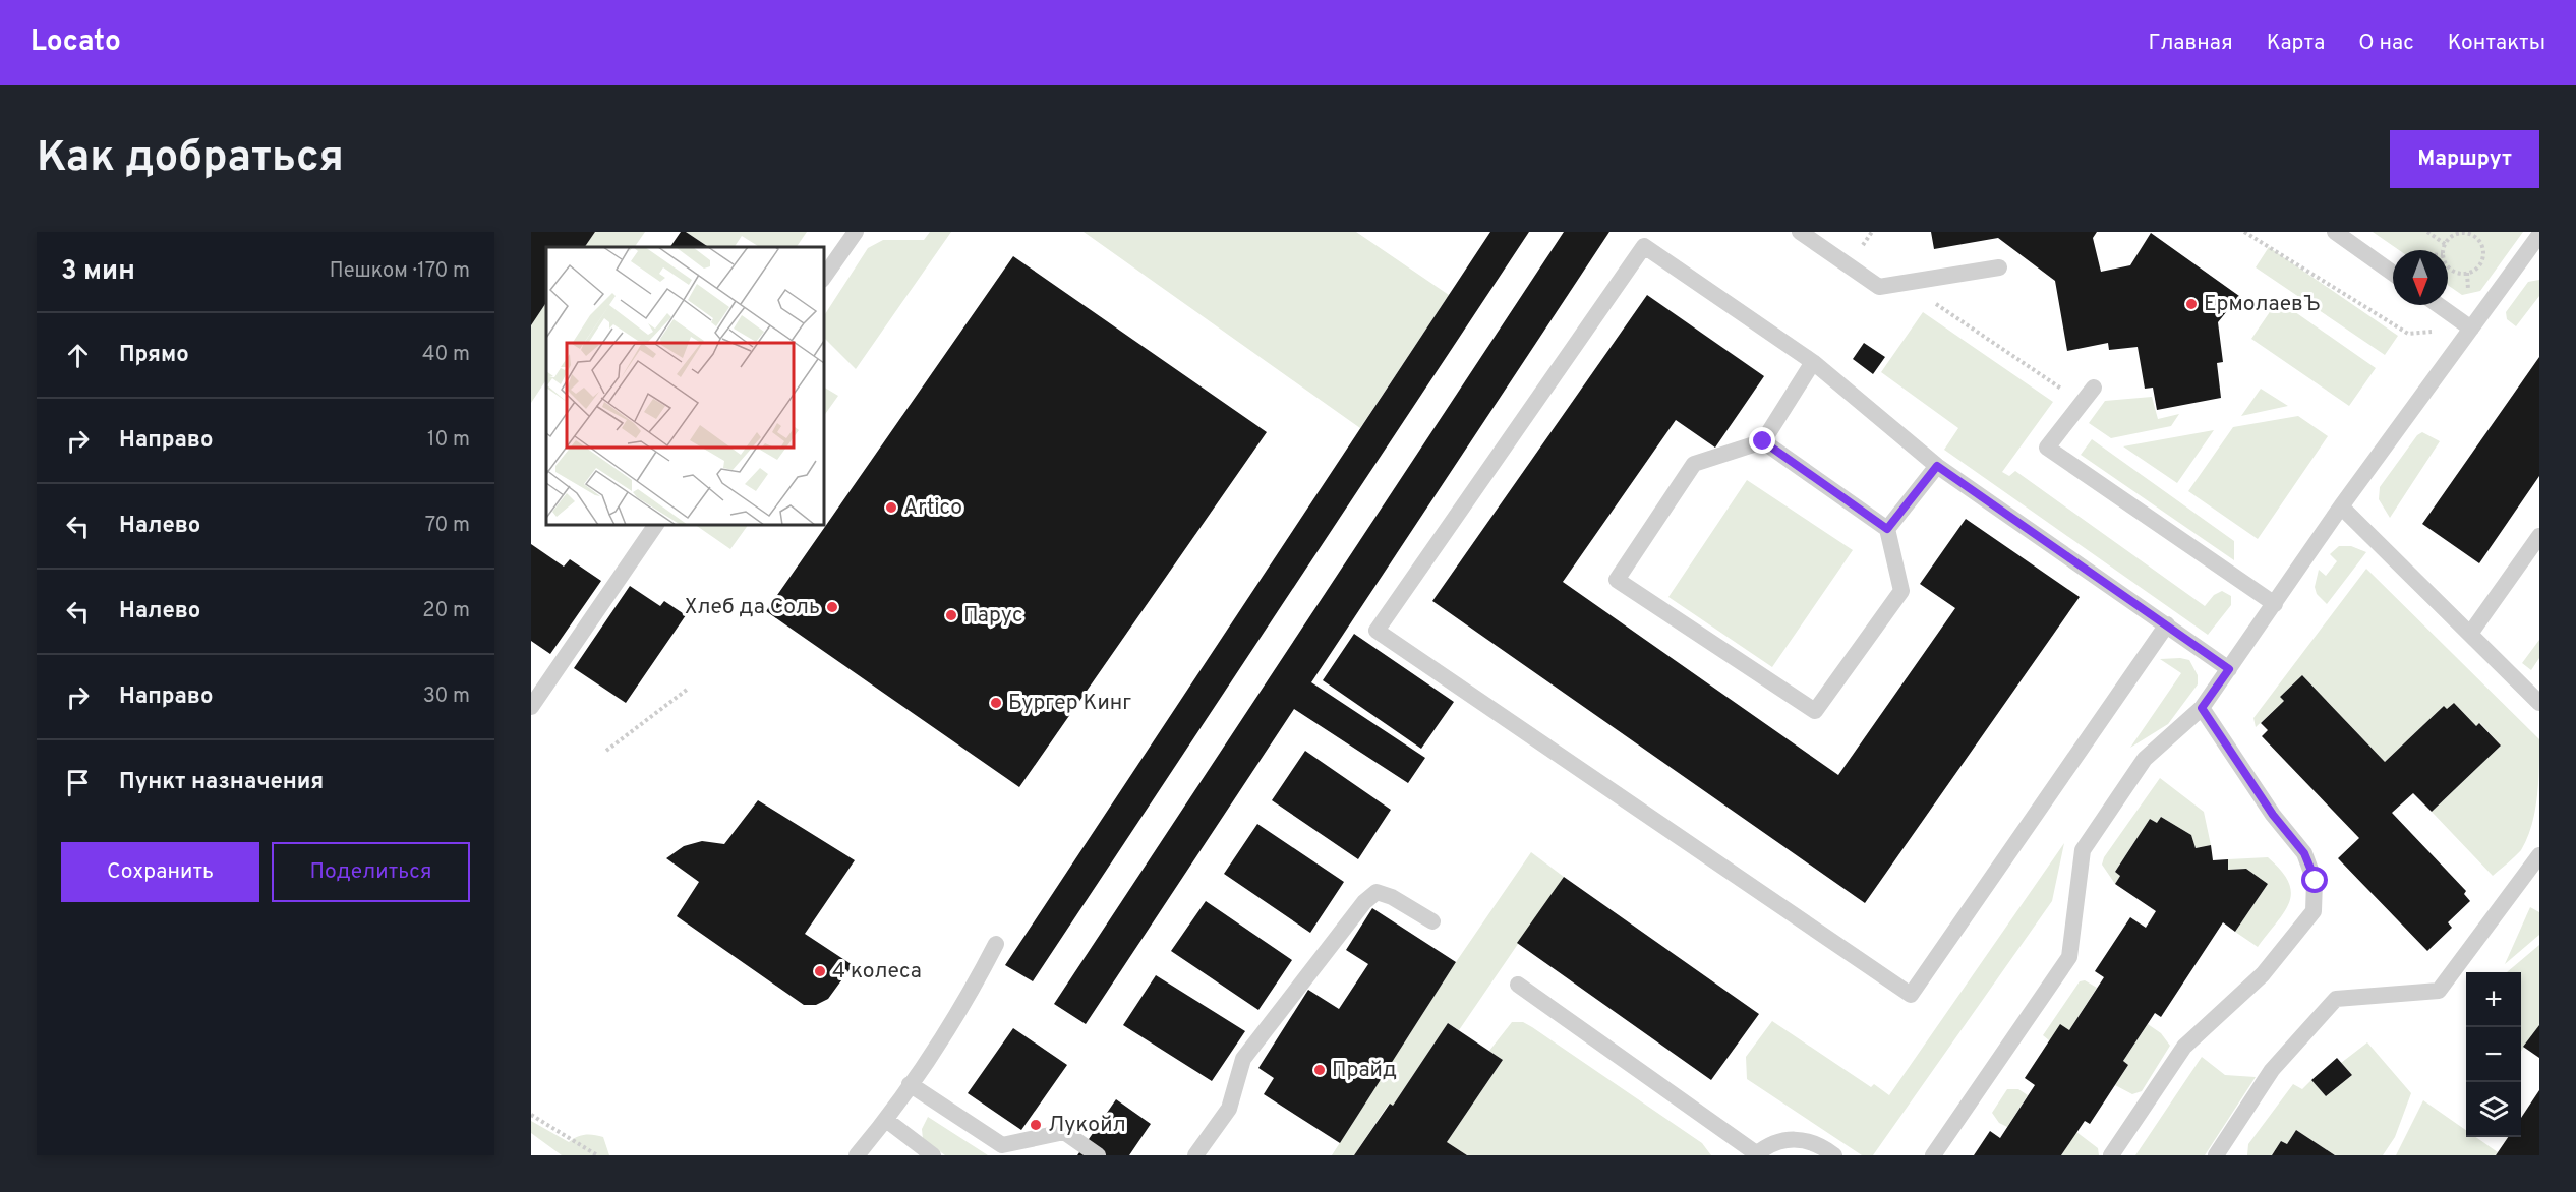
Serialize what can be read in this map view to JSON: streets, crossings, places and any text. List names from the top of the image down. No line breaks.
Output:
{"places":["ЕрмолаевЪ","Artico","Хлеб да Соль","Парус","Бургер Кинг","4 колеса","Прайд","Лукойл"],"north":"bottom","page":{"header":"Locato","nav":["Главная","Карта","О нас","Контакты"],"buttons":["Маршрут",["Сохранить","Поделиться"]],"title":"Как добраться","heading":["3 мин","Пешком · 170 m"],"list":[["Прямо","40 m"],["Направо","10 m"],["Налево","70 m"],["Налево","20 m"],["Направо","30 m"],"Пункт назначения"],"map_buttons":["+","−"]}}
